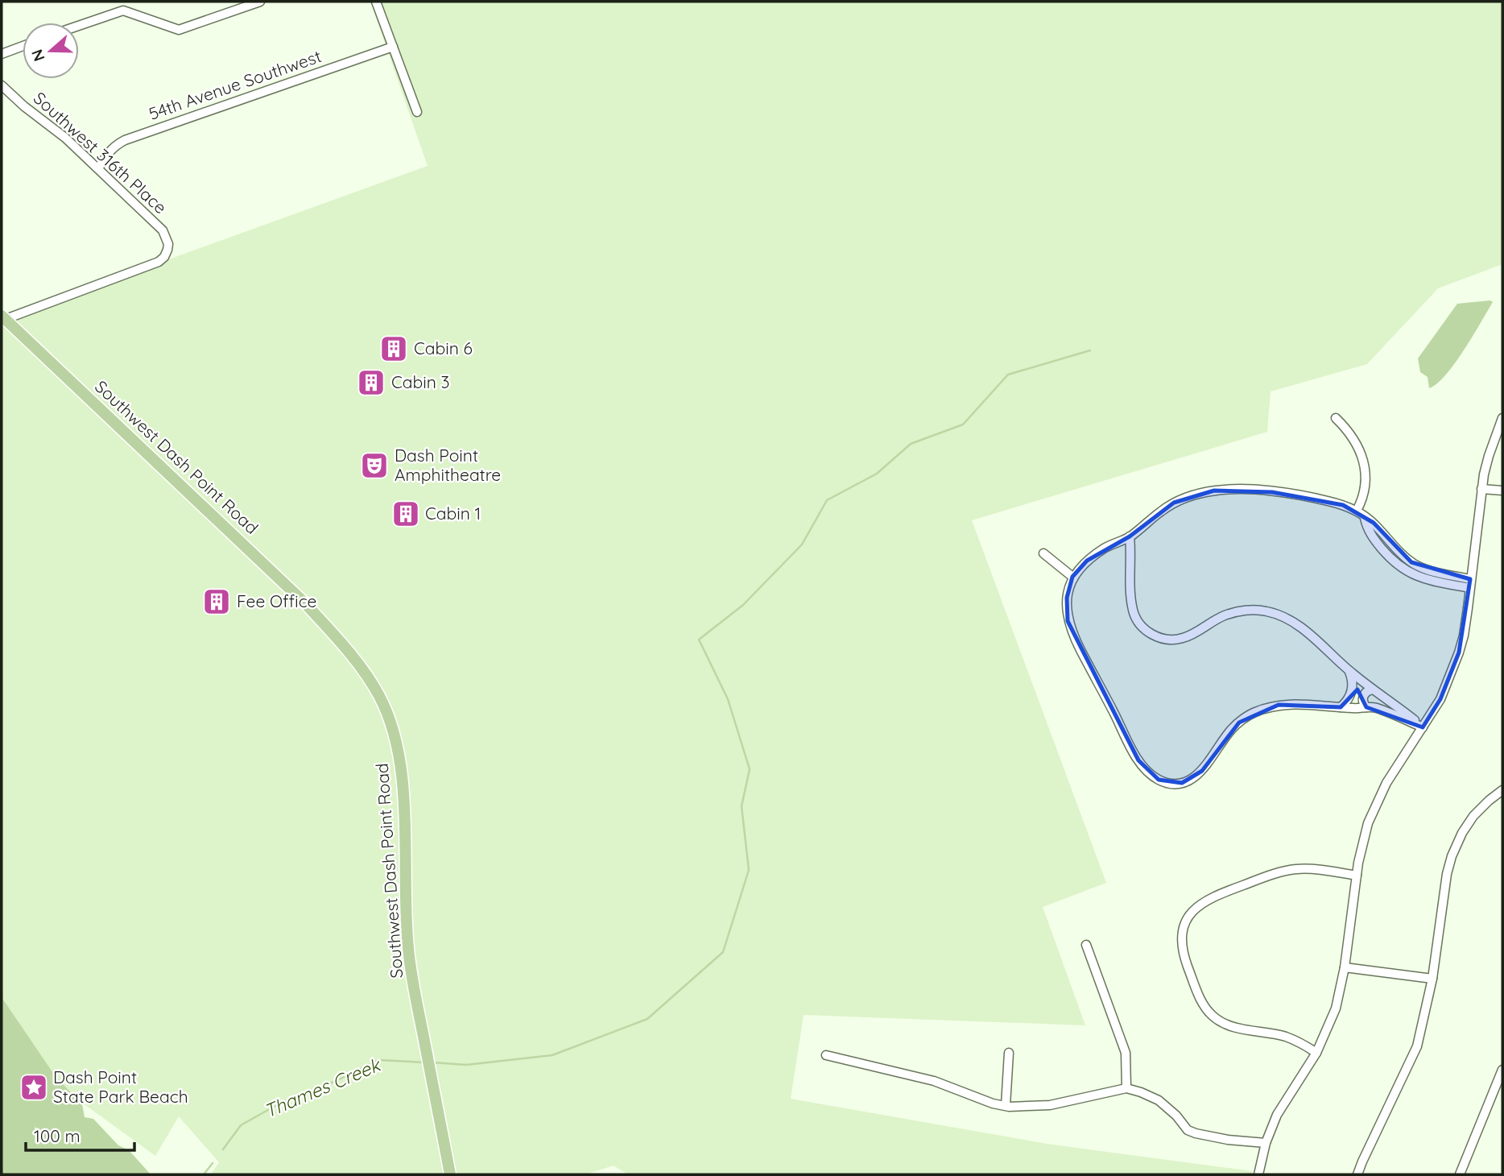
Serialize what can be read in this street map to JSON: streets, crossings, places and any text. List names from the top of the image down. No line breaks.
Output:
{"streets":{"main road":["Southwest Dash Point Road"],"street":["54th Avenue Southwest","Southwest 316th Place"]},"crossings":[["54th Avenue Southwest","Southwest 316th Place"],["Southwest 316th Place","Southwest Dash Point Road"]],"water":["Thames Creek"],"places":{"building":["Cabin 6","Cabin 3","Cabin 1","Fee Office"],"theatre":["Dash Point Amphitheatre"],"place":["Dash Point State Park Beach"]},"scale_bar":"100 m","north":"left"}
